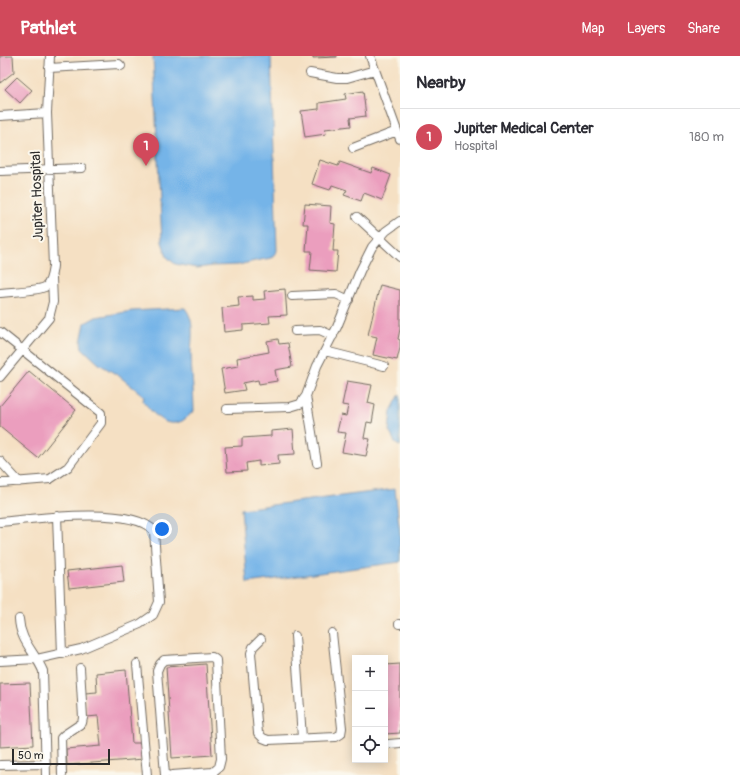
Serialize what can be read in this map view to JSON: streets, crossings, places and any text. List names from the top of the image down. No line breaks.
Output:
{"streets":{"lane":["Jupiter Hospital"]},"scale_bar":"50 m","page":{"header":"Pathlet","nav":["Map","Layers","Share"],"heading":"Nearby","list":[{"mark":"1","name":"Jupiter Medical Center","note":"Hospital","value":"180 m"}],"pins":"1","map_buttons":["+","−"],"scale":"50 m"}}
